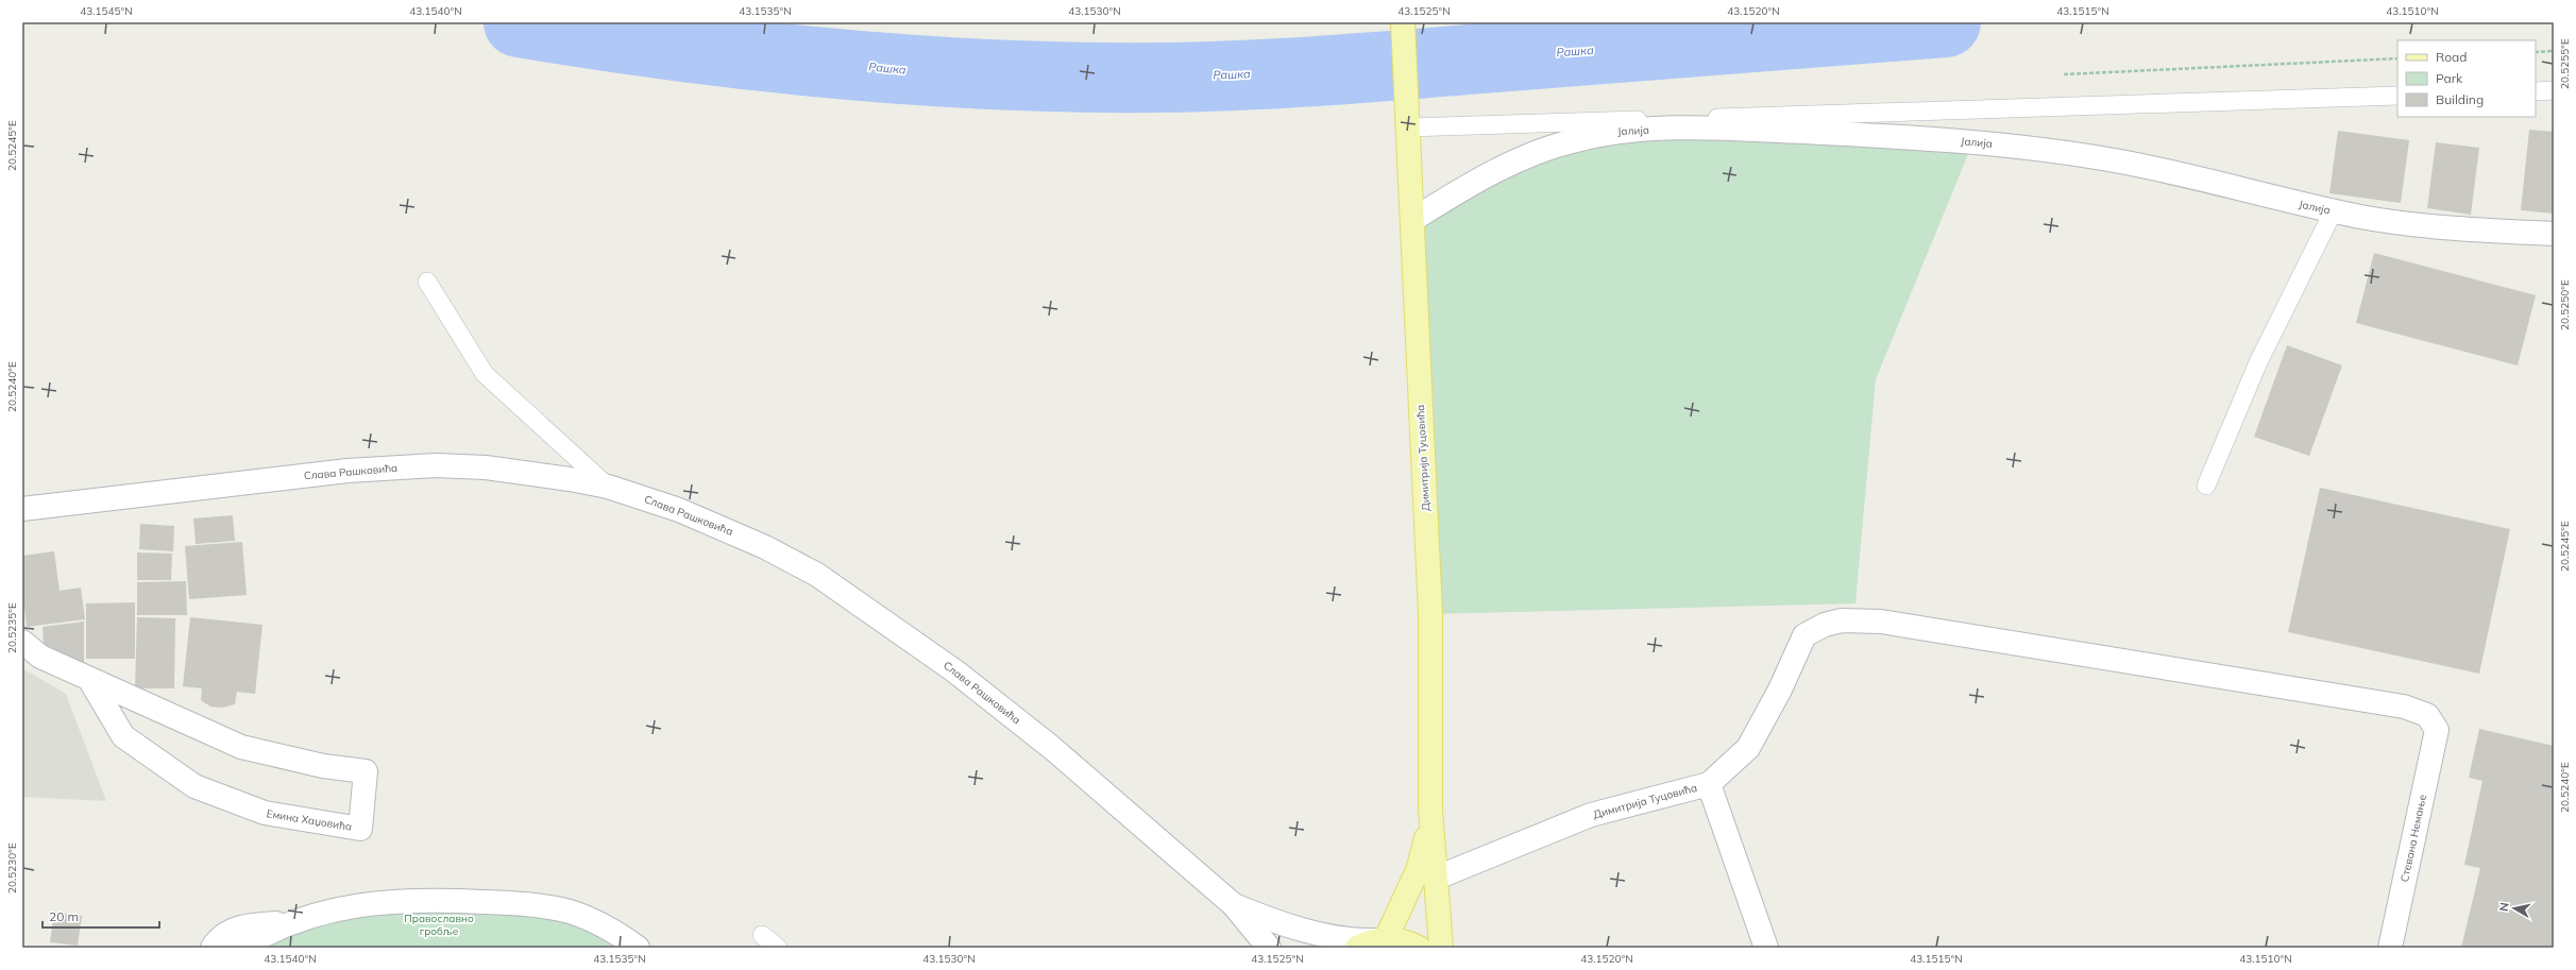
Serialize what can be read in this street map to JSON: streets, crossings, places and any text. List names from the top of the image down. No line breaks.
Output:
{"streets":{"main road":["Димитрија Туцовића"],"street":["Јалија","Слава Рашковића","Емина Хаџовића","Стевана Немање"]},"crossings":[["Јалија","Димитрија Туцовића"],["Димитрија Туцовића","Стевана Немање"]],"water":["Рашка"],"parks":["Православно гробље"],"legend":["Road","Park","Building"],"scale_bar":"20 m","north":"left","coordinates":["43.1545°N","43.1540°N","43.1535°N","43.1530°N","43.1525°N","43.1520°N","43.1515°N","43.1510°N","20.5255°E","20.5245°E","20.5250°E","20.5240°E","20.5235°E","20.5230°E"]}
